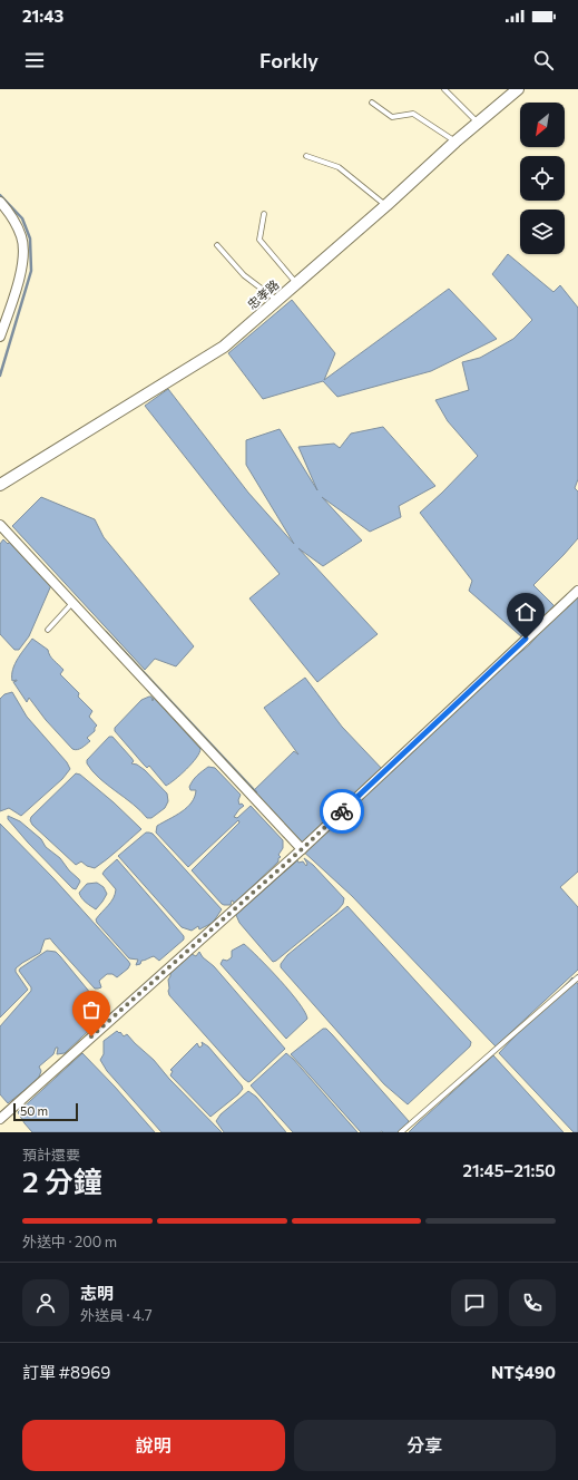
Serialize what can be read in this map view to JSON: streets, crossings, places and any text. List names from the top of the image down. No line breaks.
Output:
{"streets":{"street":["忠孝路"]},"scale_bar":"50 m","north":"bottom left","page":{"status":"21:43","header":"Forkly","scale":"50 m","heading":["2 分鐘","預計還要","21:45–21:50"],"panel":["志明","外送員 · 4.7","訂單 #8969","NT$490"],"bar":"外送中 · 200 m","buttons":["說明","分享"]}}
